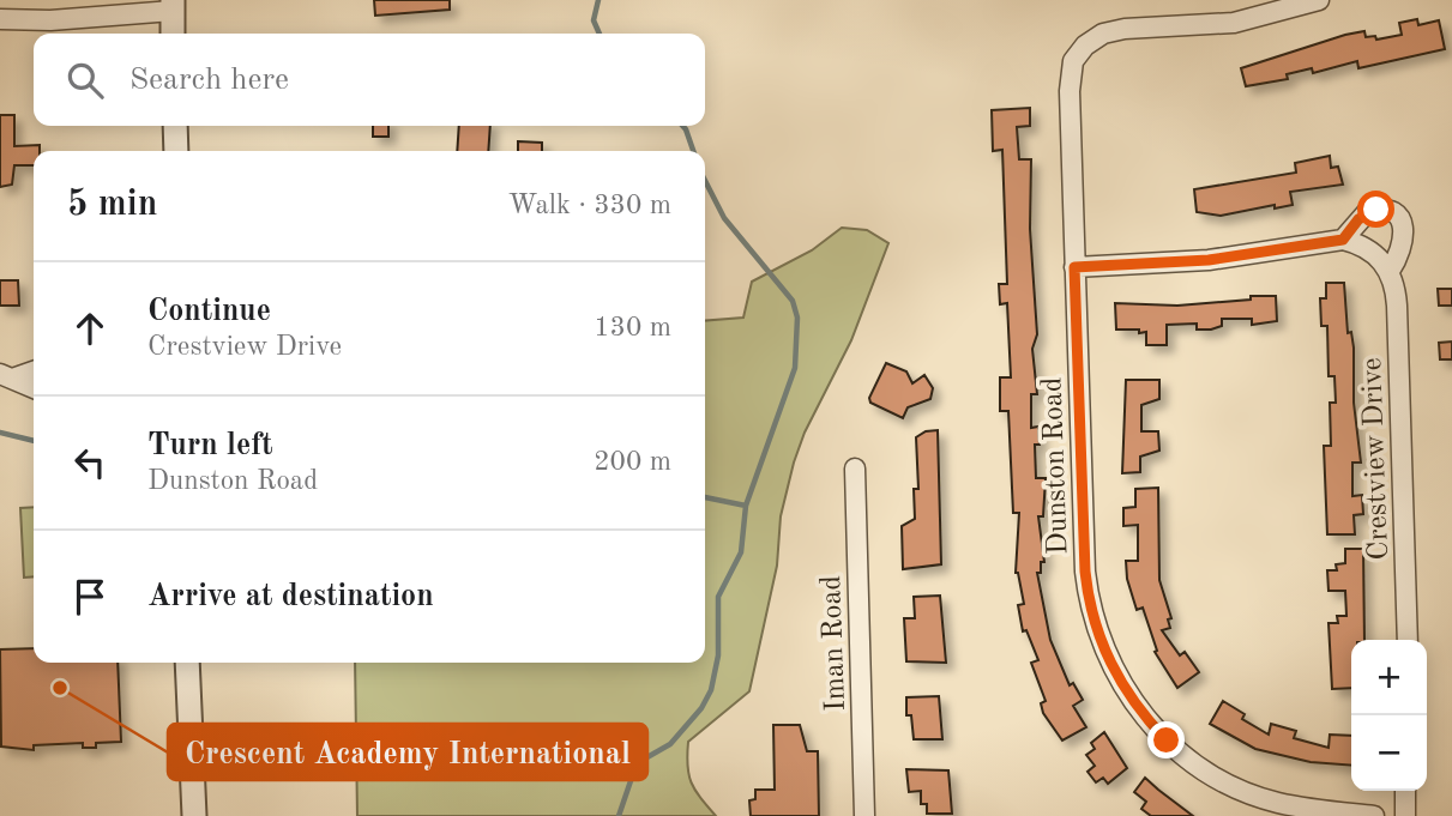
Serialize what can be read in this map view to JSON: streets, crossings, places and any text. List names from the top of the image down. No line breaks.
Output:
{"streets":{"street":["Crestview Drive","Dunston Road","Iman Road"]},"places":["Crescent Academy International"],"page":{"search":"Search here","heading":["5 min","Walk · 330 m"],"list":[["Continue","Crestview Drive","130 m"],["Turn left","Dunston Road","200 m"],"Arrive at destination"],"map_buttons":["+","−"]}}
